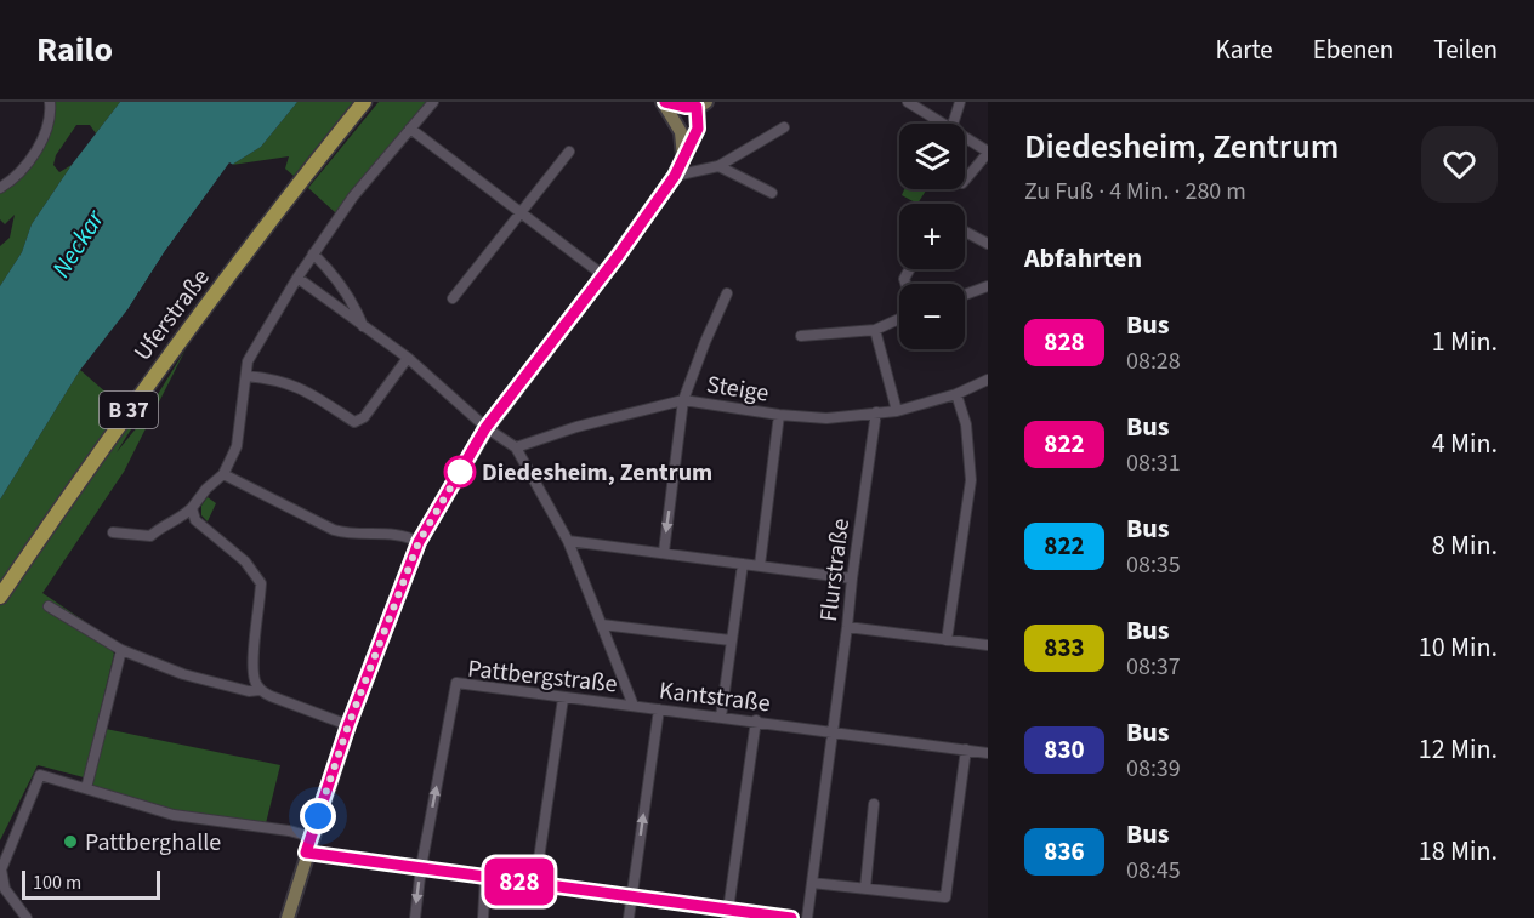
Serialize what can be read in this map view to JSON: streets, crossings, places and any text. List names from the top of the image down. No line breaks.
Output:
{"streets":{"main road":["Uferstraße","B 37"],"street":["Steige","Flurstraße","Pattbergstraße","Kantstraße"]},"crossings":[["Steige","Flurstraße"],["Steige","Kantstraße"],["Flurstraße","Kantstraße"],["Pattbergstraße","Kantstraße"]],"water":["Neckar"],"places":["Diedesheim, Zentrum","Pattberghalle"],"lines":["bus line 828"],"scale_bar":"100 m","page":{"header":"Railo","nav":["Karte","Ebenen","Teilen"],"on_map":"828","heading":[["Diedesheim, Zentrum","Zu Fuß · 4 Min. · 280 m"],"Abfahrten"],"map_buttons":["+","−"],"list":[{"mark":"828","name":"Bus","note":"08:28","value":"1 Min."},{"mark":"822","name":"Bus","note":"08:31","value":"4 Min."},{"mark":"822","name":"Bus","note":"08:35","value":"8 Min."},{"mark":"833","name":"Bus","note":"08:37","value":"10 Min."},{"mark":"830","name":"Bus","note":"08:39","value":"12 Min."},{"mark":"836","name":"Bus","note":"08:45","value":"18 Min."}],"scale":"100 m"}}
